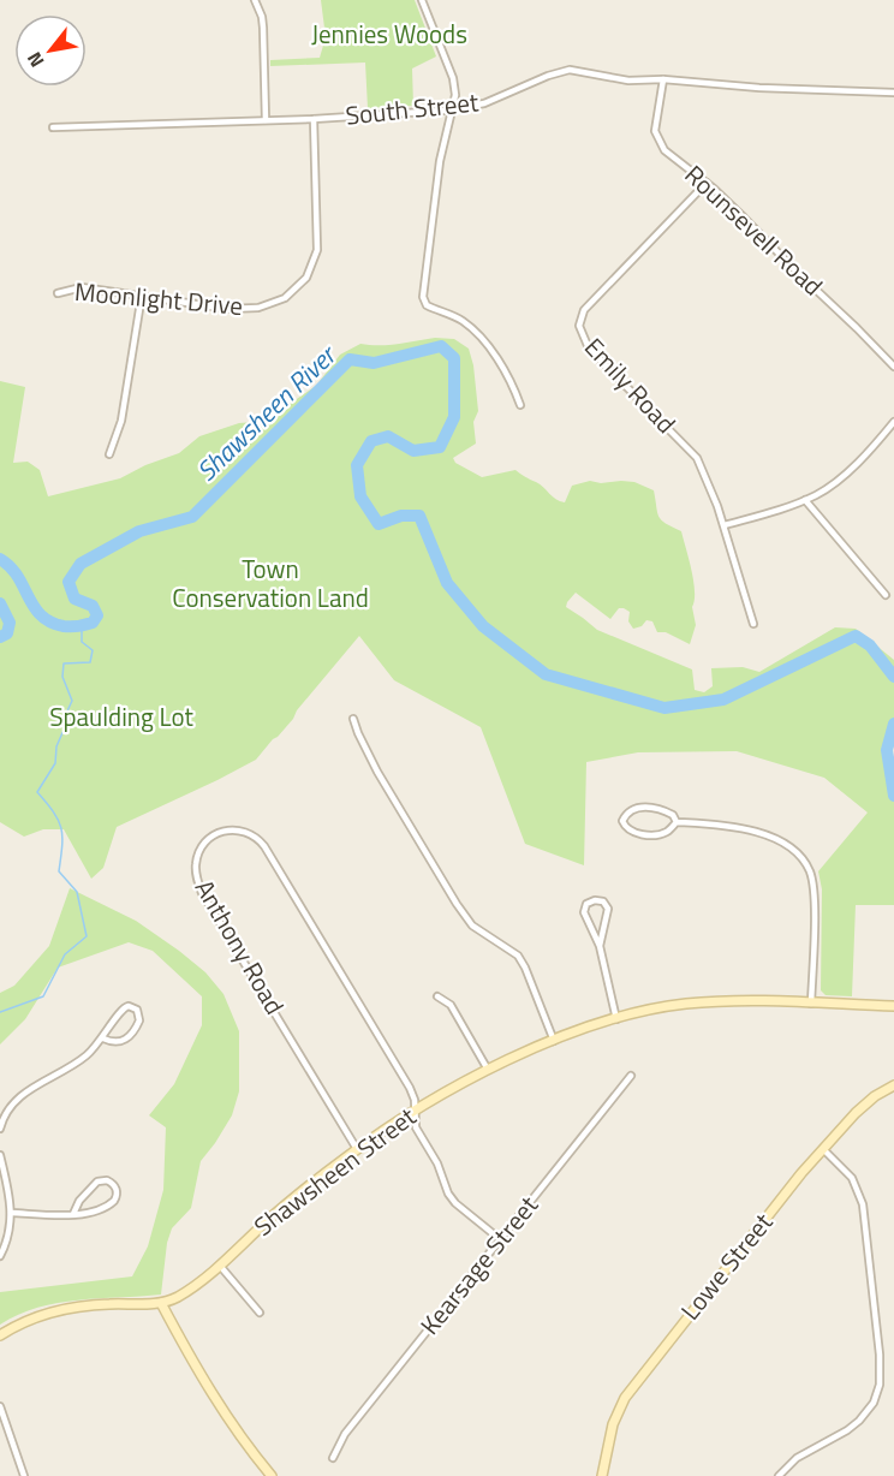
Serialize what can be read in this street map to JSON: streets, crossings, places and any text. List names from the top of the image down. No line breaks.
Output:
{"streets":{"main road":["Shawsheen Street","Lowe Street"],"street":["South Street","Rounsevell Road","Moonlight Drive","Emily Road","Anthony Road","Kearsage Street"]},"crossings":[["South Street","Rounsevell Road"],["South Street","Moonlight Drive"],["Rounsevell Road","Emily Road"],["Anthony Road","Shawsheen Street"]],"water":["Shawsheen River"],"parks":["Jennies Woods","Town Conservation Land","Spaulding Lot"],"north":"bottom left"}
